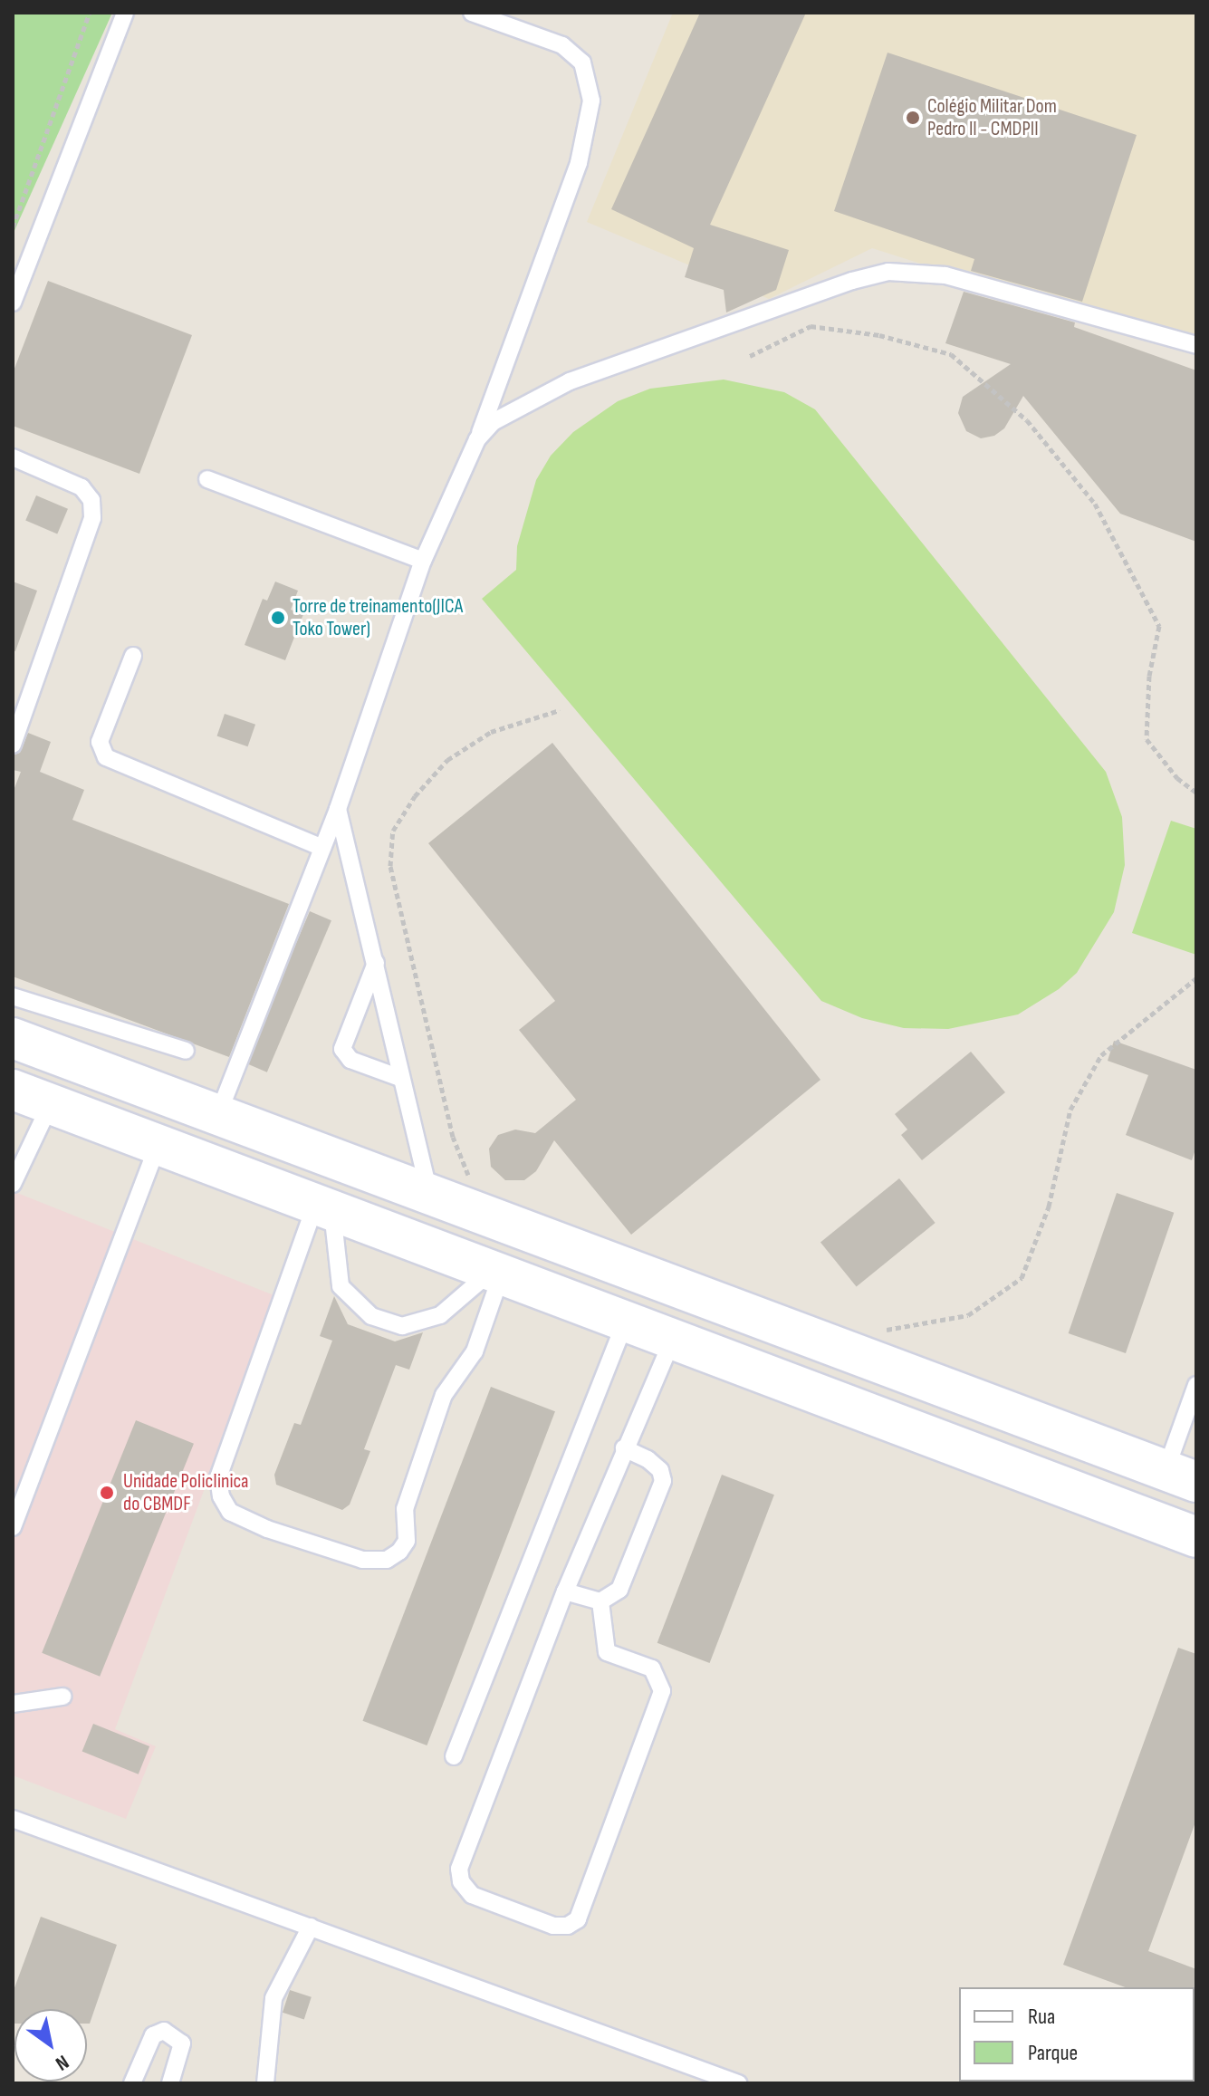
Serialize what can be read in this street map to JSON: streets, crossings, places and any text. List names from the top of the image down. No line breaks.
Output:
{"places":["Colégio Militar Dom Pedro II - CMDPII","Torre de treinamento(JICA Toko Tower)","Unidade Policlinica do CBMDF"],"legend":["Rua","Parque"],"north":"bottom right"}
